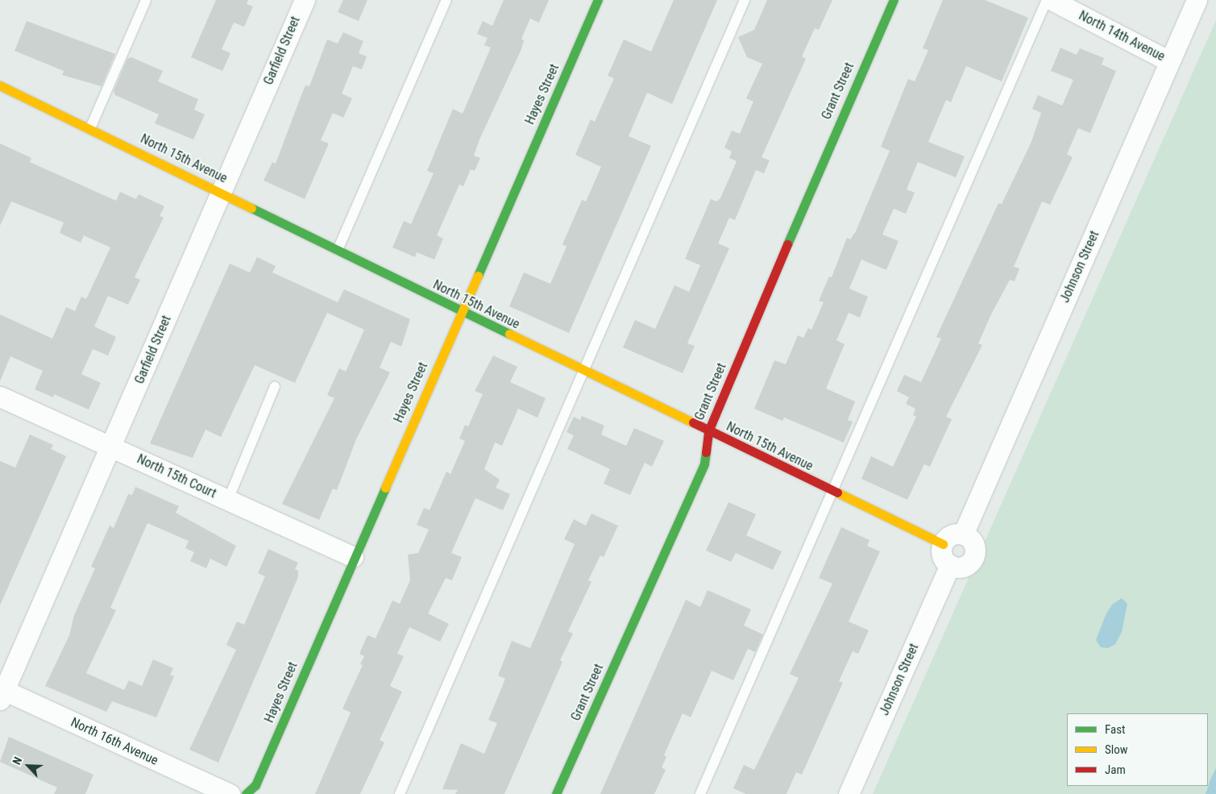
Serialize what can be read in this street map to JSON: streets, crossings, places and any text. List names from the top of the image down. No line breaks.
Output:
{"streets":{"street":["North 14th Avenue","Garfield Street","Grant Street","Hayes Street","North 15th Avenue","Johnson Street","North 15th Court","North 16th Avenue"]},"crossings":[["North 14th Avenue","Johnson Street"],["Garfield Street","North 15th Avenue"],["Garfield Street","North 15th Court"],["Garfield Street","North 16th Avenue"],["Grant Street","North 15th Avenue"],["Hayes Street","North 15th Avenue"],["Hayes Street","North 15th Court"],["North 15th Avenue","Johnson Street"]],"legend":["Fast","Slow","Jam"],"north":"top left"}
